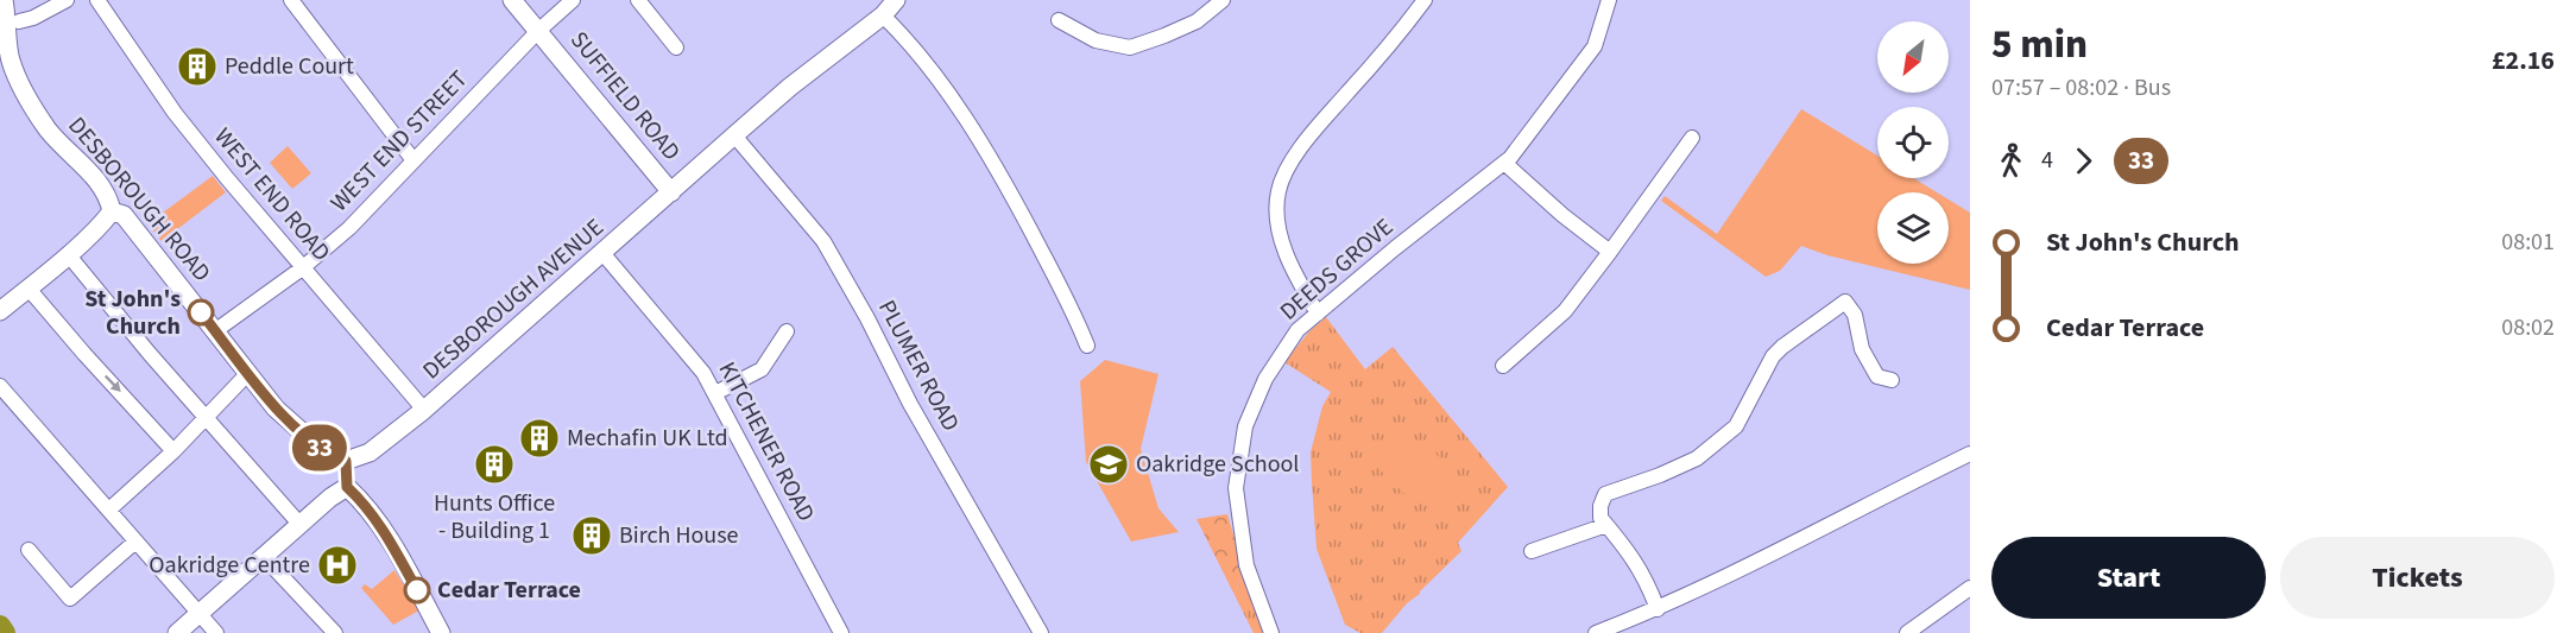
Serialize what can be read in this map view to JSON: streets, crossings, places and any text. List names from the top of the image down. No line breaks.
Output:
{"streets":{"street":["SUFFIELD ROAD","WEST END STREET","WEST END ROAD","DESBOROUGH ROAD","DEEDS GROVE","DESBOROUGH AVENUE","PLUMER ROAD","KITCHENER ROAD"]},"crossings":[["SUFFIELD ROAD","WEST END STREET"],["SUFFIELD ROAD","DESBOROUGH AVENUE"],["WEST END STREET","WEST END ROAD"],["WEST END STREET","DESBOROUGH ROAD"],["WEST END ROAD","DESBOROUGH AVENUE"],["DESBOROUGH ROAD","DESBOROUGH AVENUE"],["DESBOROUGH AVENUE","PLUMER ROAD"],["DESBOROUGH AVENUE","KITCHENER ROAD"]],"places":{"building":["Peddle Court","Mechafin UK Ltd","Hunts Office - Building 1","Birch House"],"other":["St John's Church","Cedar Terrace"],"school or university":["Oakridge School"],"hospital":["Oakridge Centre"]},"lines":["bus line 33"],"north":"bottom left","page":{"on_map":"33","heading":["5 min","07:57 – 08:02 · Bus","£2.16"],"legs":["4","33"],"list":[{"name":"St John's Church","value":"08:01"},{"name":"Cedar Terrace","value":"08:02"}],"buttons":["Start","Tickets"]}}
